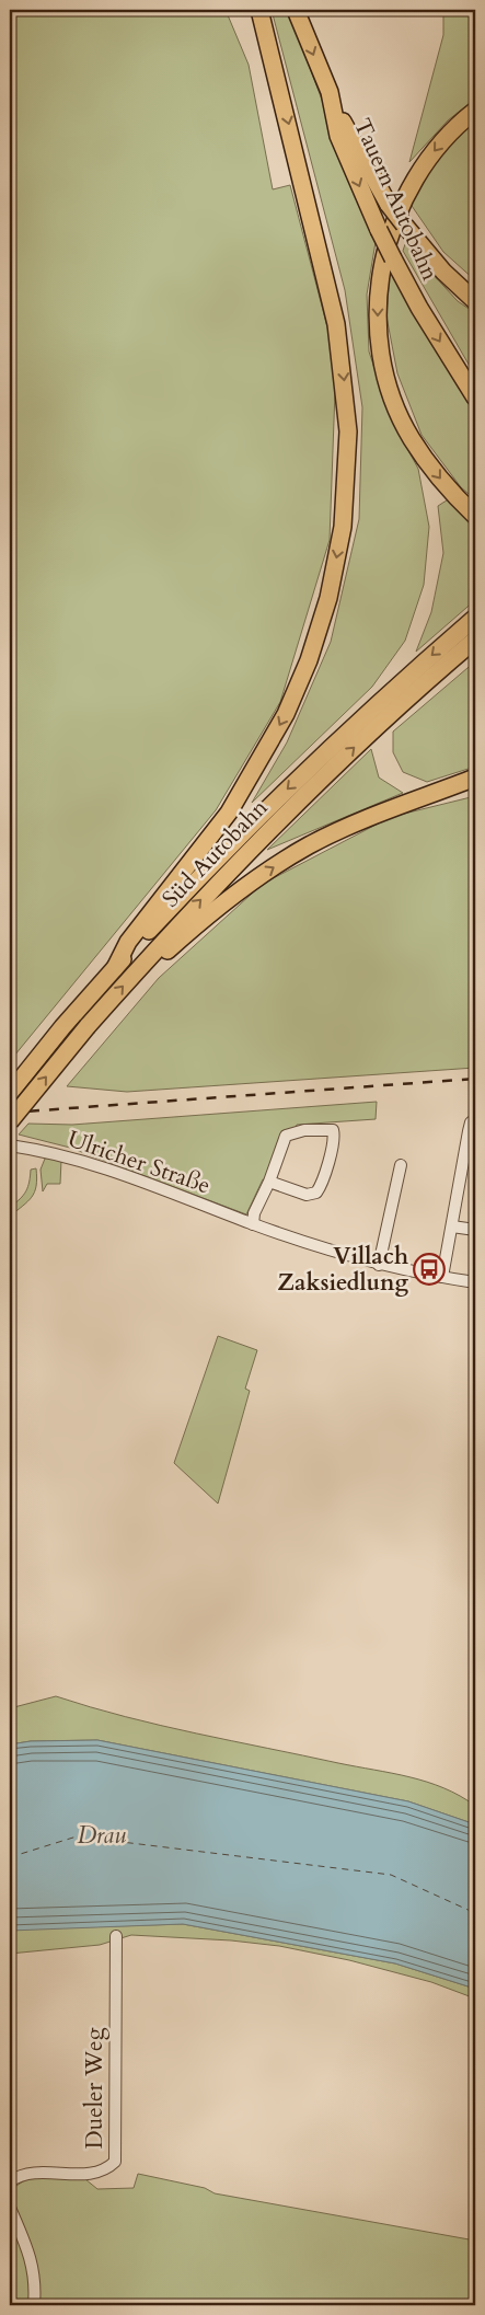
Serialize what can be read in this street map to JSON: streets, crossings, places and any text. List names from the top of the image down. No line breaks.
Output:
{"streets":{"highway":["Tauern Autobahn","Süd Autobahn"],"street":["Ulricher Straße","Dueler Weg"]},"water":["Drau"],"places":{"bus stop":["Villach Zaksiedlung"]}}
